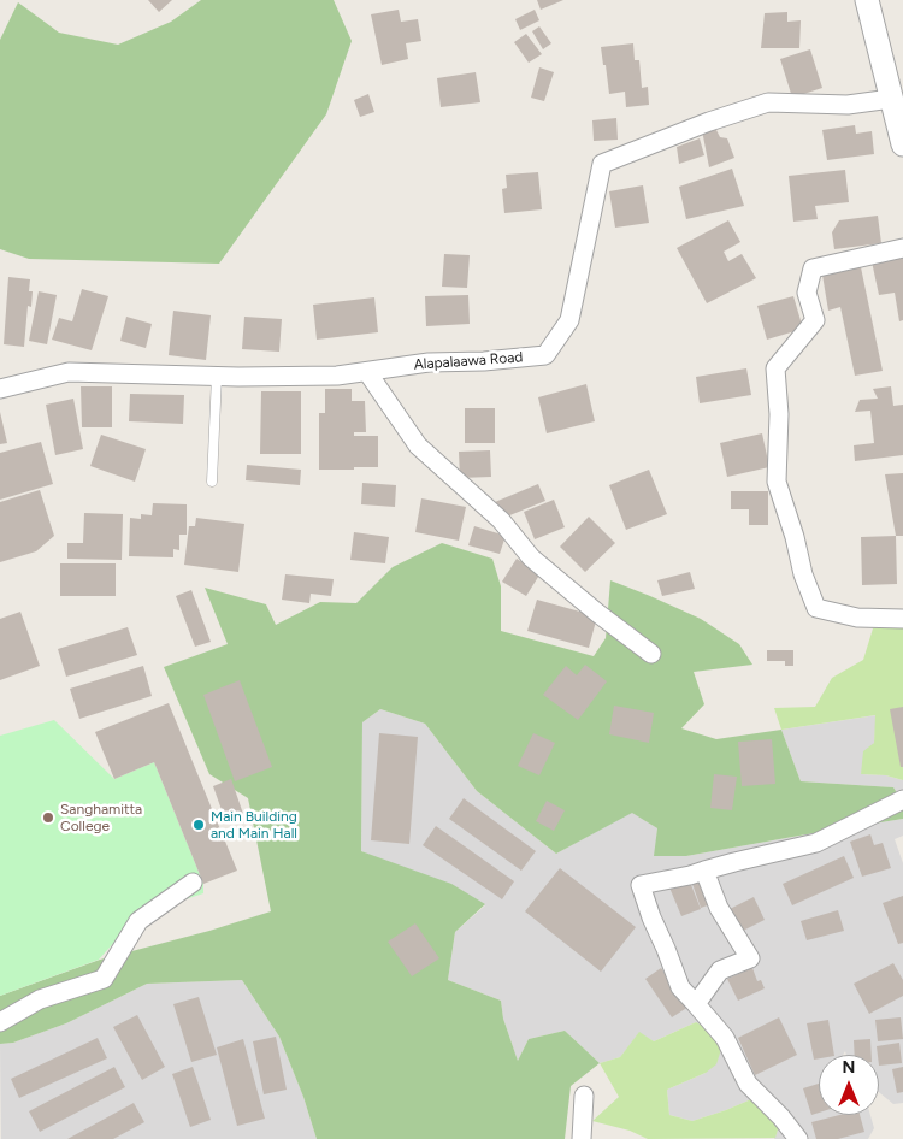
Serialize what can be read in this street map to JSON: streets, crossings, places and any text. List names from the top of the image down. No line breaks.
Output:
{"streets":{"street":["Alapalaawa Road"]},"places":["Sanghamitta College","Main Building and Main Hall"],"north":"top"}
